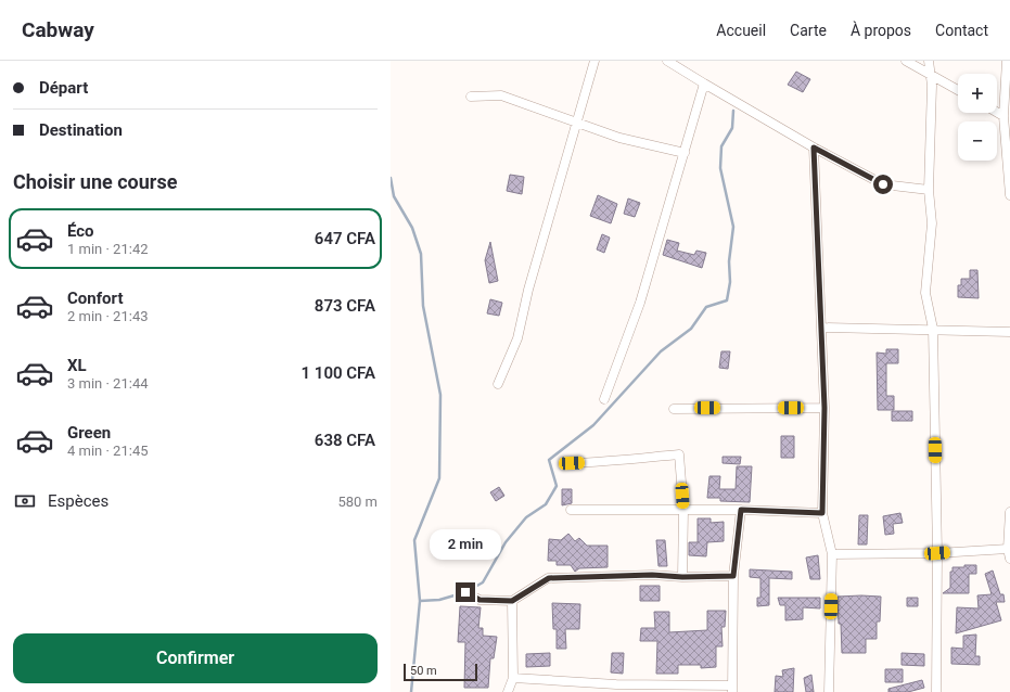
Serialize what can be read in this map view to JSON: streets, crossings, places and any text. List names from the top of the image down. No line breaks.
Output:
{"scale_bar":"50 m","page":{"header":"Cabway","nav":["Accueil","Carte","À propos","Contact"],"banner":["Départ","Destination"],"map_buttons":["+","−"],"heading":"Choisir une course","list":[{"name":"Éco","note":"1 min · 21:42","value":"647 CFA"},{"name":"Confort","note":"2 min · 21:43","value":"873 CFA"},{"name":"XL","note":"3 min · 21:44","value":"1 100 CFA"},{"name":"Green","note":"4 min · 21:45","value":"638 CFA"}],"pay":["Espèces","580 m"],"bubble":"2 min","buttons":"Confirmer","scale":"50 m"}}
